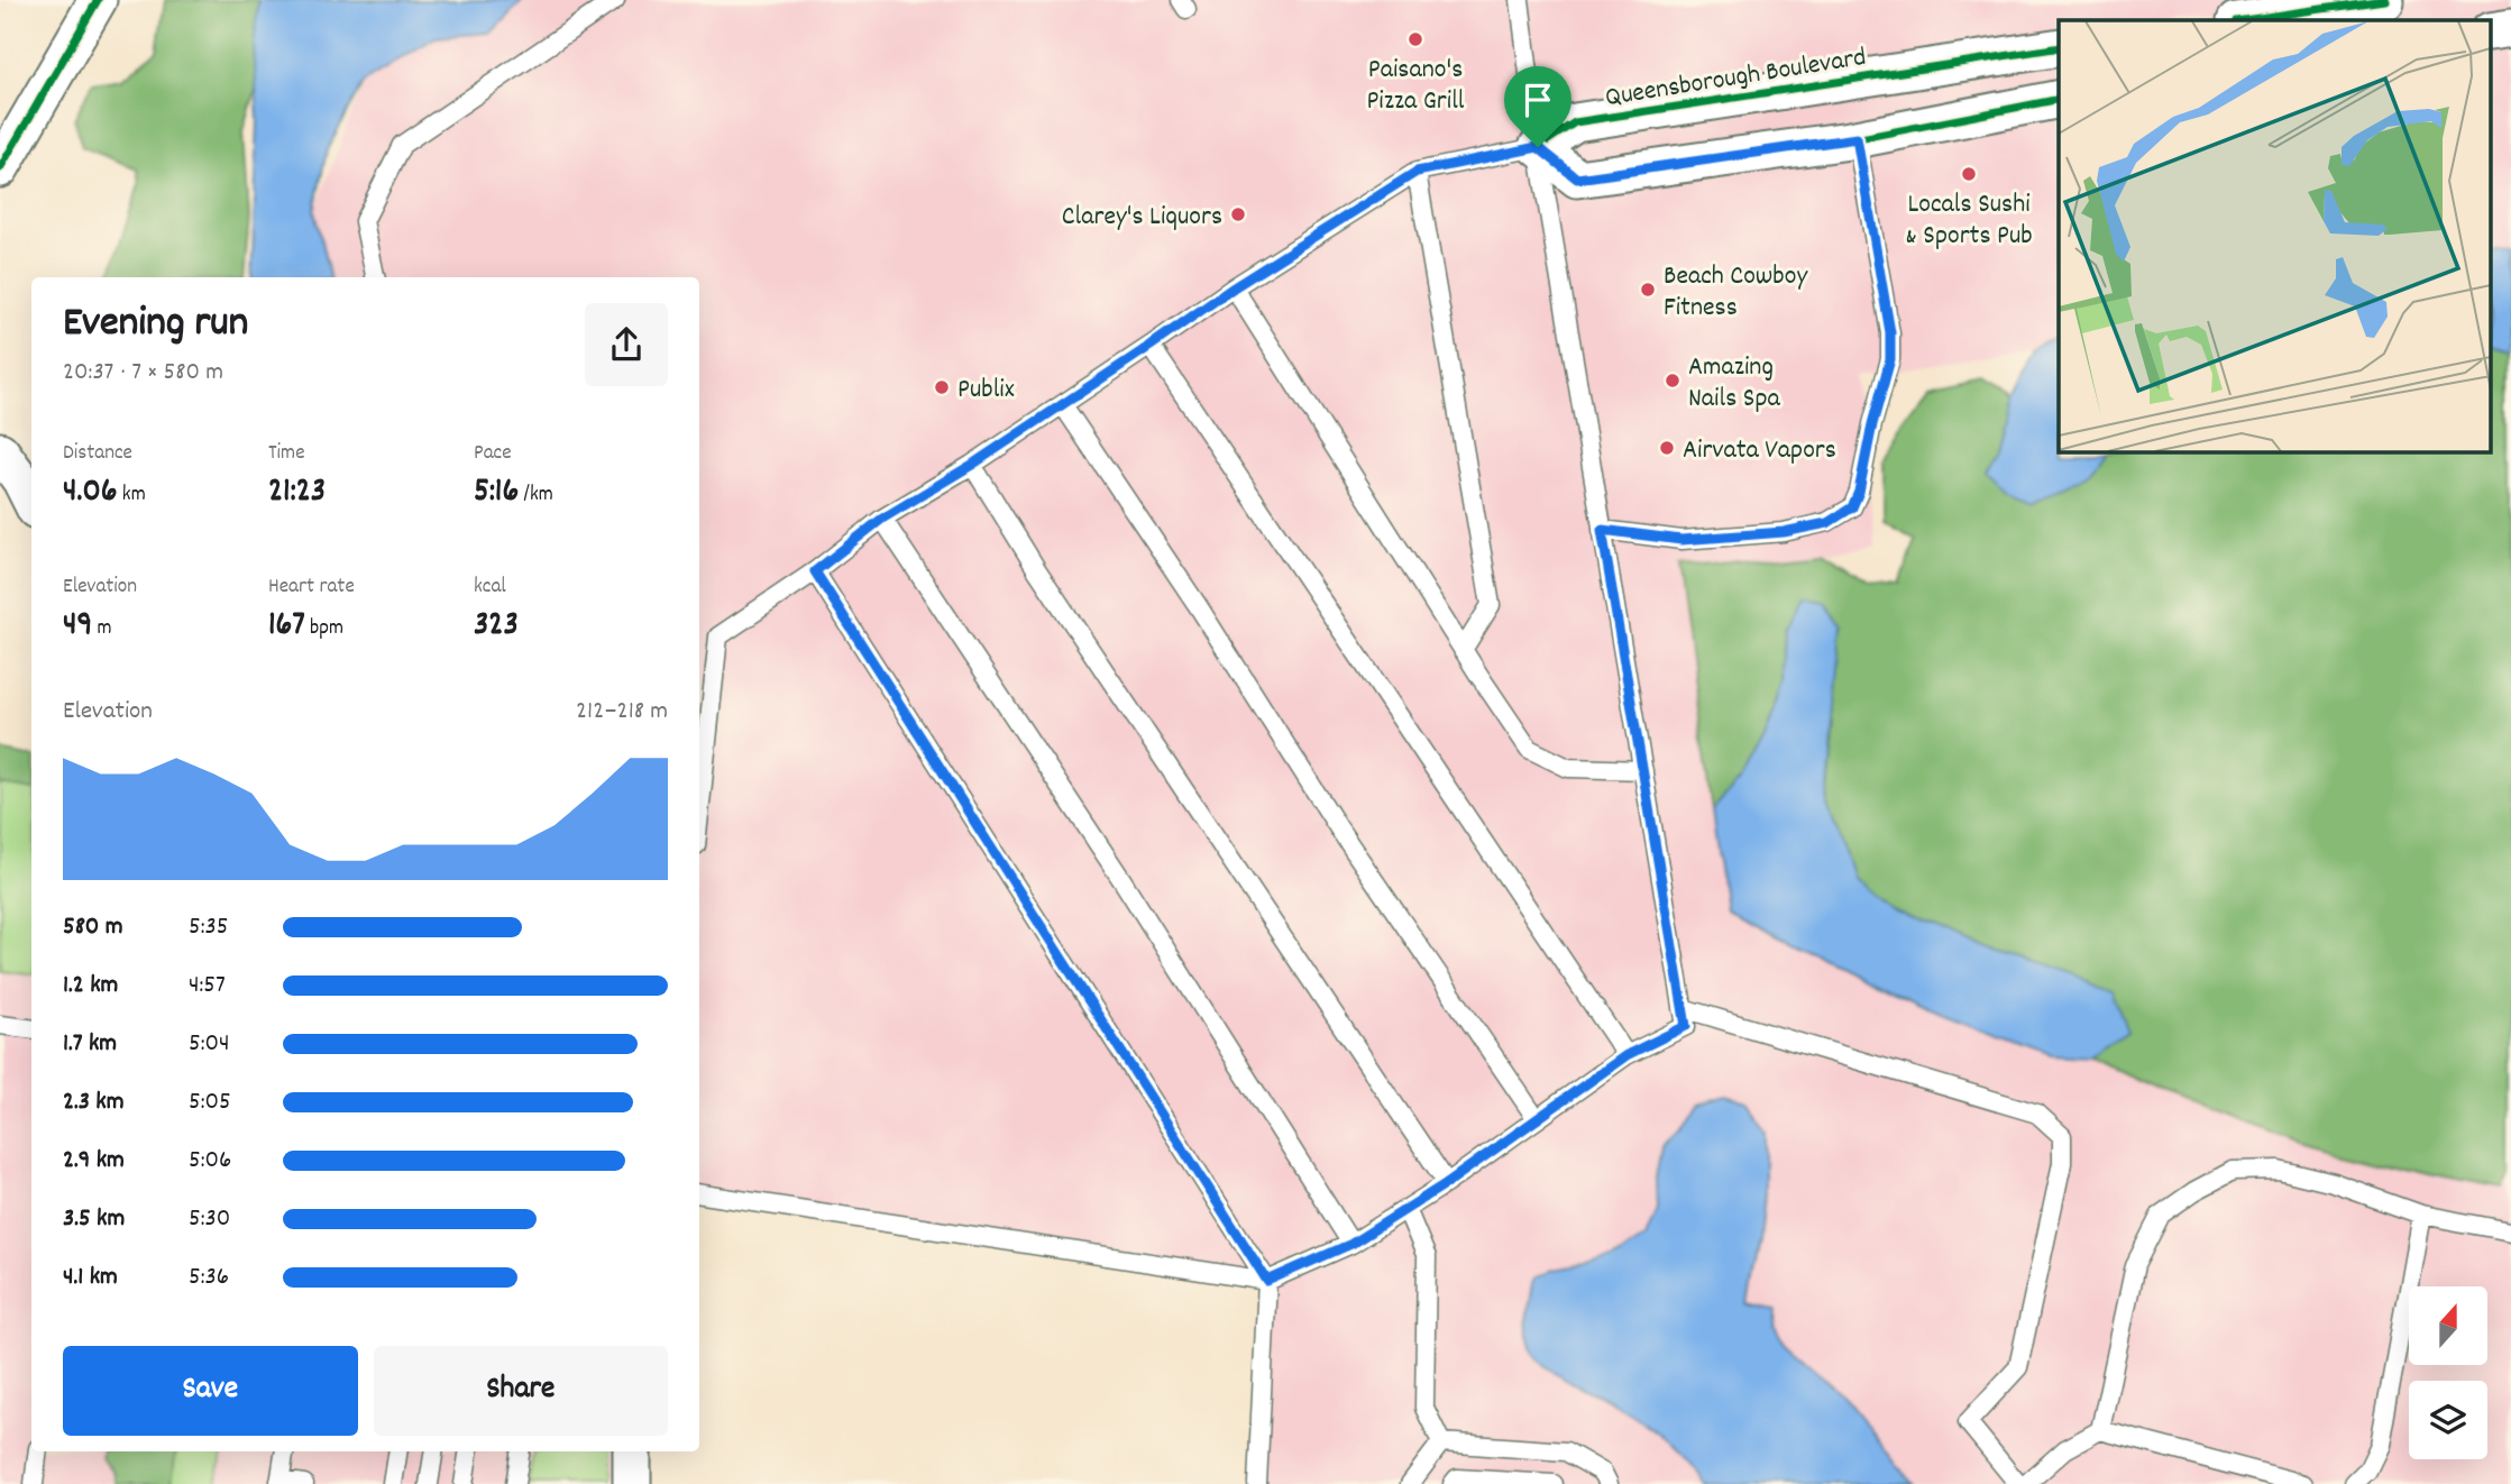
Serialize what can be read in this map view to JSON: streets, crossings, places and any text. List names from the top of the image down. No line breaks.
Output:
{"streets":{"street":["Queensborough Boulevard"]},"places":["Paisano's Pizza Grill","Locals Sushi & Sports Pub","Clarey's Liquors","Beach Cowboy Fitness","Amazing Nails Spa","Publix","Airvata Vapors"],"north":"top","page":{"heading":["Evening run","20:37 · 7 × 580 m"],"stats":[["Distance","4.06 km"],["Time","21:23"],["Pace","5:16 /km"],["Elevation","49 m"],["Heart rate","167 bpm"],["kcal","323"]],"chart":["Elevation","212–218 m"],"list":[{"name":"580 m","note":"5:35"},{"name":"1.2 km","note":"4:57"},{"name":"1.7 km","note":"5:04"},{"name":"2.3 km","note":"5:05"},{"name":"2.9 km","note":"5:06"},{"name":"3.5 km","note":"5:30"},{"name":"4.1 km","note":"5:36"}],"buttons":["Save","Share"]}}
